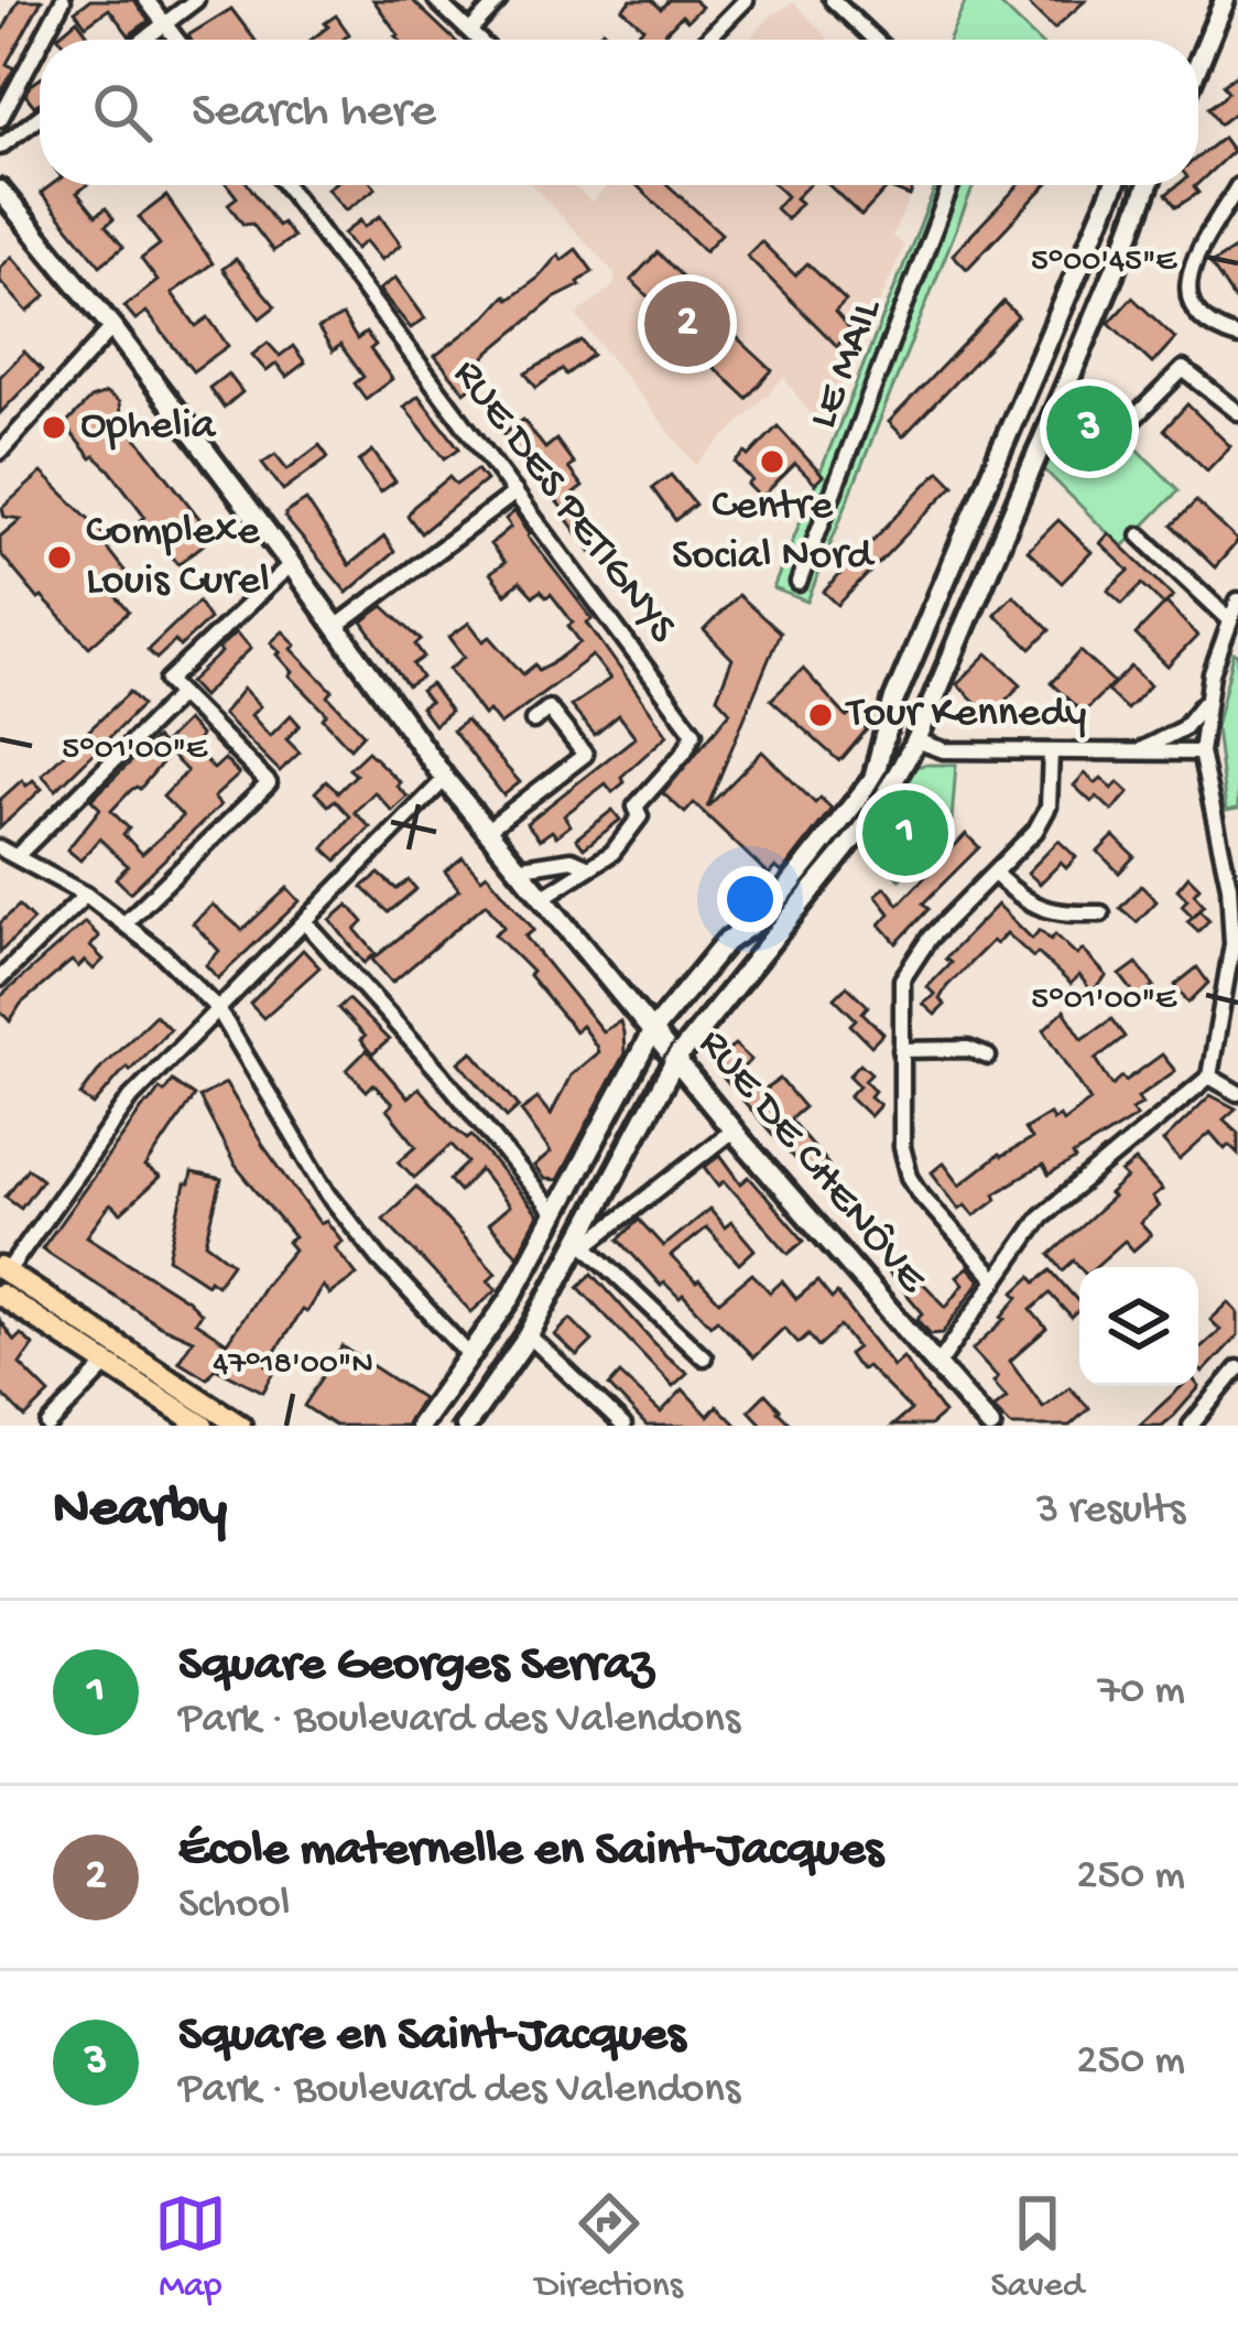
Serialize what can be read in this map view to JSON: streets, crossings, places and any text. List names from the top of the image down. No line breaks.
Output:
{"streets":{"street":["LE MAIL","RUE DES PETIGNYS","RUE DE CHENÔVE"]},"crossings":[["RUE DES PETIGNYS","RUE DE CHENÔVE"]],"places":["Ophelia","Centre Social Nord","Complexe Louis Curel","Tour Kennedy"],"page":{"search":"Search here","pins":["2","3","1"],"heading":["Nearby","3 results"],"list":[{"mark":"1","name":"Square Georges Serraz","note":"Park · Boulevard des Valendons","value":"70 m"},{"mark":"2","name":"École maternelle en Saint-Jacques","note":"School","value":"250 m"},{"mark":"3","name":"Square en Saint-Jacques","note":"Park · Boulevard des Valendons","value":"250 m"}],"nav":["Map","Directions","Saved"]},"coordinates":["5°00'45\"E","5°01'00\"E","47°18'00\"N"]}
